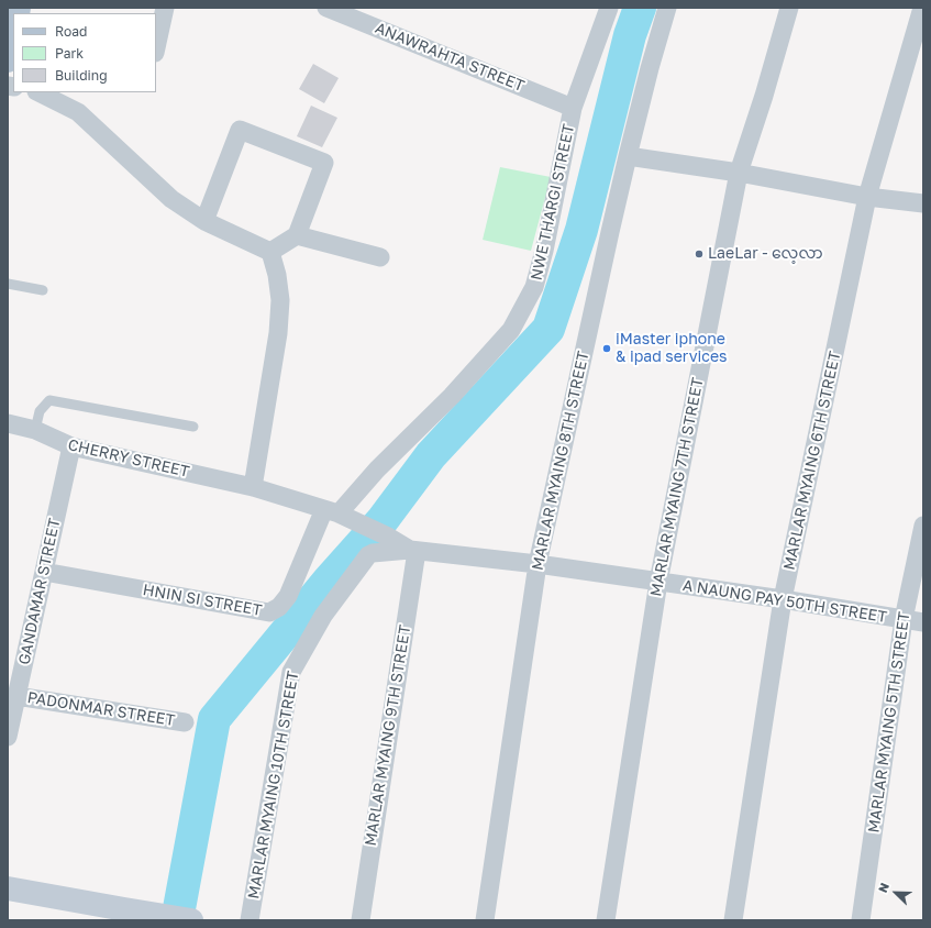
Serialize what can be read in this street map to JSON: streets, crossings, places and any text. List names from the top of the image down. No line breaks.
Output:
{"streets":{"street":["ANAWRAHTA STREET","NWE THARGI STREET","CHERRY STREET","MARLAR MYAING 8TH STREET","MARLAR MYAING 6TH STREET","MARLAR MYAING 7TH STREET","GANDAMAR STREET","HNIN SI STREET","A NAUNG PAY 50TH STREET","PADONMAR STREET","MARLAR MYAING 5TH STREET","MARLAR MYAING 9TH STREET","MARLAR MYAING 10TH STREET"]},"crossings":[["ANAWRAHTA STREET","NWE THARGI STREET"],["NWE THARGI STREET","CHERRY STREET"],["NWE THARGI STREET","HNIN SI STREET"],["CHERRY STREET","GANDAMAR STREET"],["CHERRY STREET","HNIN SI STREET"],["CHERRY STREET","A NAUNG PAY 50TH STREET"],["MARLAR MYAING 8TH STREET","A NAUNG PAY 50TH STREET"],["MARLAR MYAING 6TH STREET","A NAUNG PAY 50TH STREET"],["MARLAR MYAING 7TH STREET","A NAUNG PAY 50TH STREET"],["GANDAMAR STREET","HNIN SI STREET"],["GANDAMAR STREET","PADONMAR STREET"],["A NAUNG PAY 50TH STREET","MARLAR MYAING 5TH STREET"],["A NAUNG PAY 50TH STREET","MARLAR MYAING 9TH STREET"],["A NAUNG PAY 50TH STREET","MARLAR MYAING 10TH STREET"],["MARLAR MYAING 9TH STREET","MARLAR MYAING 10TH STREET"]],"places":["LaeLar - လေ့လာ","iMaster iphone & ipad services"],"legend":["Road","Park","Building"],"north":"top left"}
